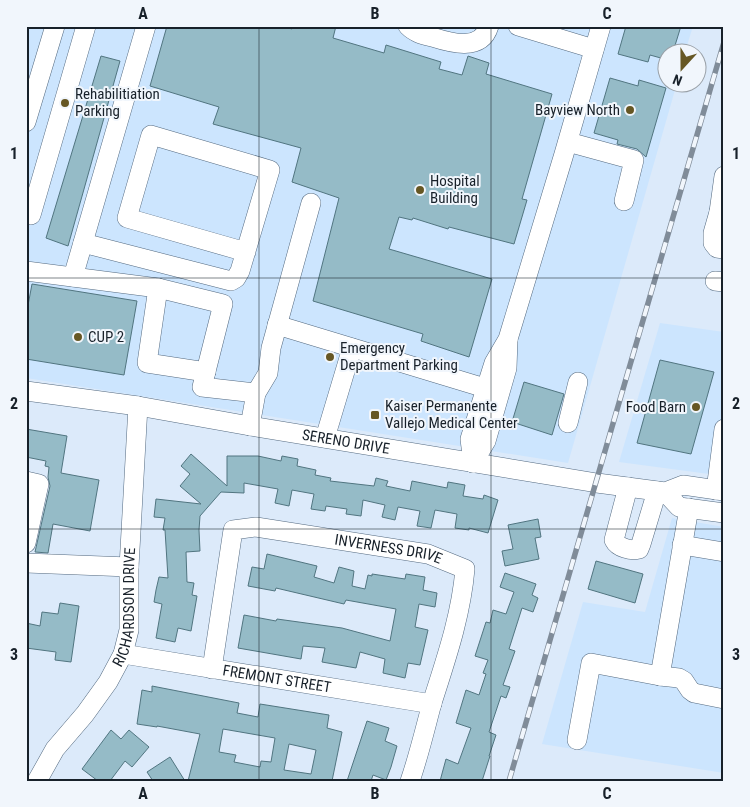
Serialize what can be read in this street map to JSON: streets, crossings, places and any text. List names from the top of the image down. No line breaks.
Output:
{"streets":{"street":["SERENO DRIVE","INVERNESS DRIVE","RICHARDSON DRIVE","FREMONT STREET"]},"crossings":[["SERENO DRIVE","RICHARDSON DRIVE"],["INVERNESS DRIVE","FREMONT STREET"],["RICHARDSON DRIVE","FREMONT STREET"]],"places":{"other":["Rehabilitiation Parking","Bayview North","Hospital Building","CUP 2","Emergency Department Parking","Food Barn"],"transit":["Kaiser Permanente Vallejo Medical Center"]},"north":"bottom","grid":{"columns":["A","B","C"],"rows":["1","2","3"]}}
